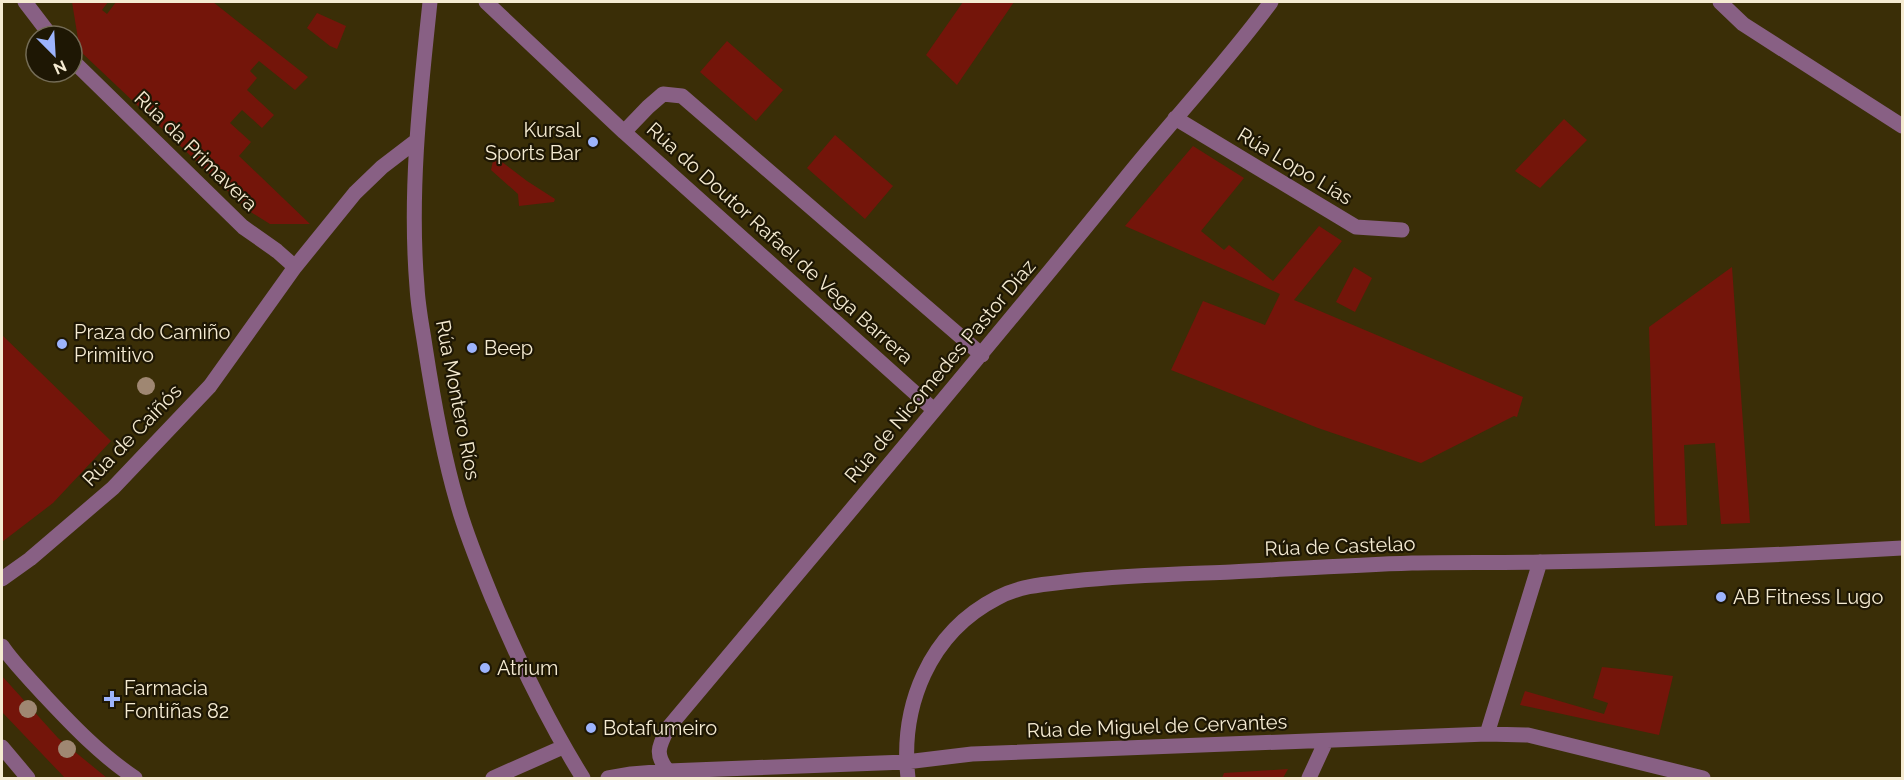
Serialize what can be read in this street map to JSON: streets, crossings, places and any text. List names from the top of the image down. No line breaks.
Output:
{"streets":{"street":["Rúa da Primavera","Rúa Lopo Lías","Rúa do Doutor Rafael de Vega Barrera","Rúa de Nicomedes Pastor Díaz","Rúa Montero Ríos","Rúa de Caiñós","Rúa de Castelao","Rúa de Miguel de Cervantes"]},"crossings":[["Rúa da Primavera","Rúa de Caiñós"],["Rúa Lopo Lías","Rúa de Nicomedes Pastor Díaz"],["Rúa do Doutor Rafael de Vega Barrera","Rúa de Nicomedes Pastor Díaz"],["Rúa de Nicomedes Pastor Díaz","Rúa de Miguel de Cervantes"],["Rúa Montero Ríos","Rúa de Caiñós"],["Rúa de Castelao","Rúa de Miguel de Cervantes"]],"places":{"other":["Kursal Sports Bar","Praza do Camiño Primitivo","Beep","AB Fitness Lugo","Atrium","Botafumeiro"],"health":["Farmacia Fontiñas 82"]},"north":"bottom right"}
